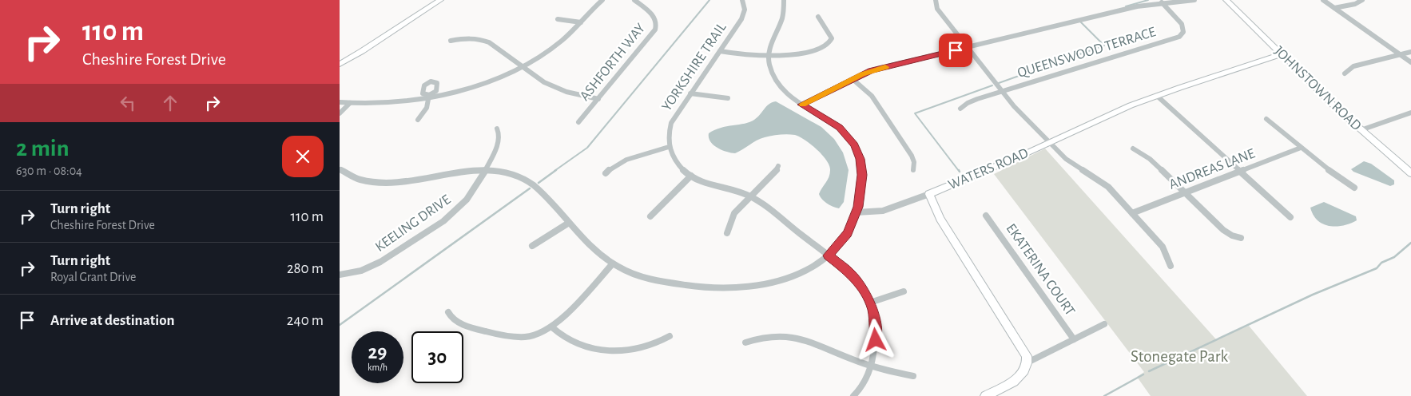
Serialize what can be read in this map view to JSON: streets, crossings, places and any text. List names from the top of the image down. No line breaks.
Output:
{"streets":{"street":["QUEENSWOOD TERRACE","ASHFORTH WAY","YORKSHIRE TRAIL","JOHNSTOWN ROAD","WATERS ROAD","ANDREAS LANE","KEELING DRIVE","EKATERINA COURT"]},"crossings":[["JOHNSTOWN ROAD","WATERS ROAD"]],"parks":["Stonegate Park"],"page":{"turn":["110 m","Cheshire Forest Drive"],"heading":["2 min","630 m · 08:04"],"list":[{"name":"Turn right","note":"Cheshire Forest Drive","value":"110 m"},{"name":"Turn right","note":"Royal Grant Drive","value":"280 m"},{"name":"Arrive at destination","value":"240 m"}],"speed":"29 km/h","limit":"30"}}
